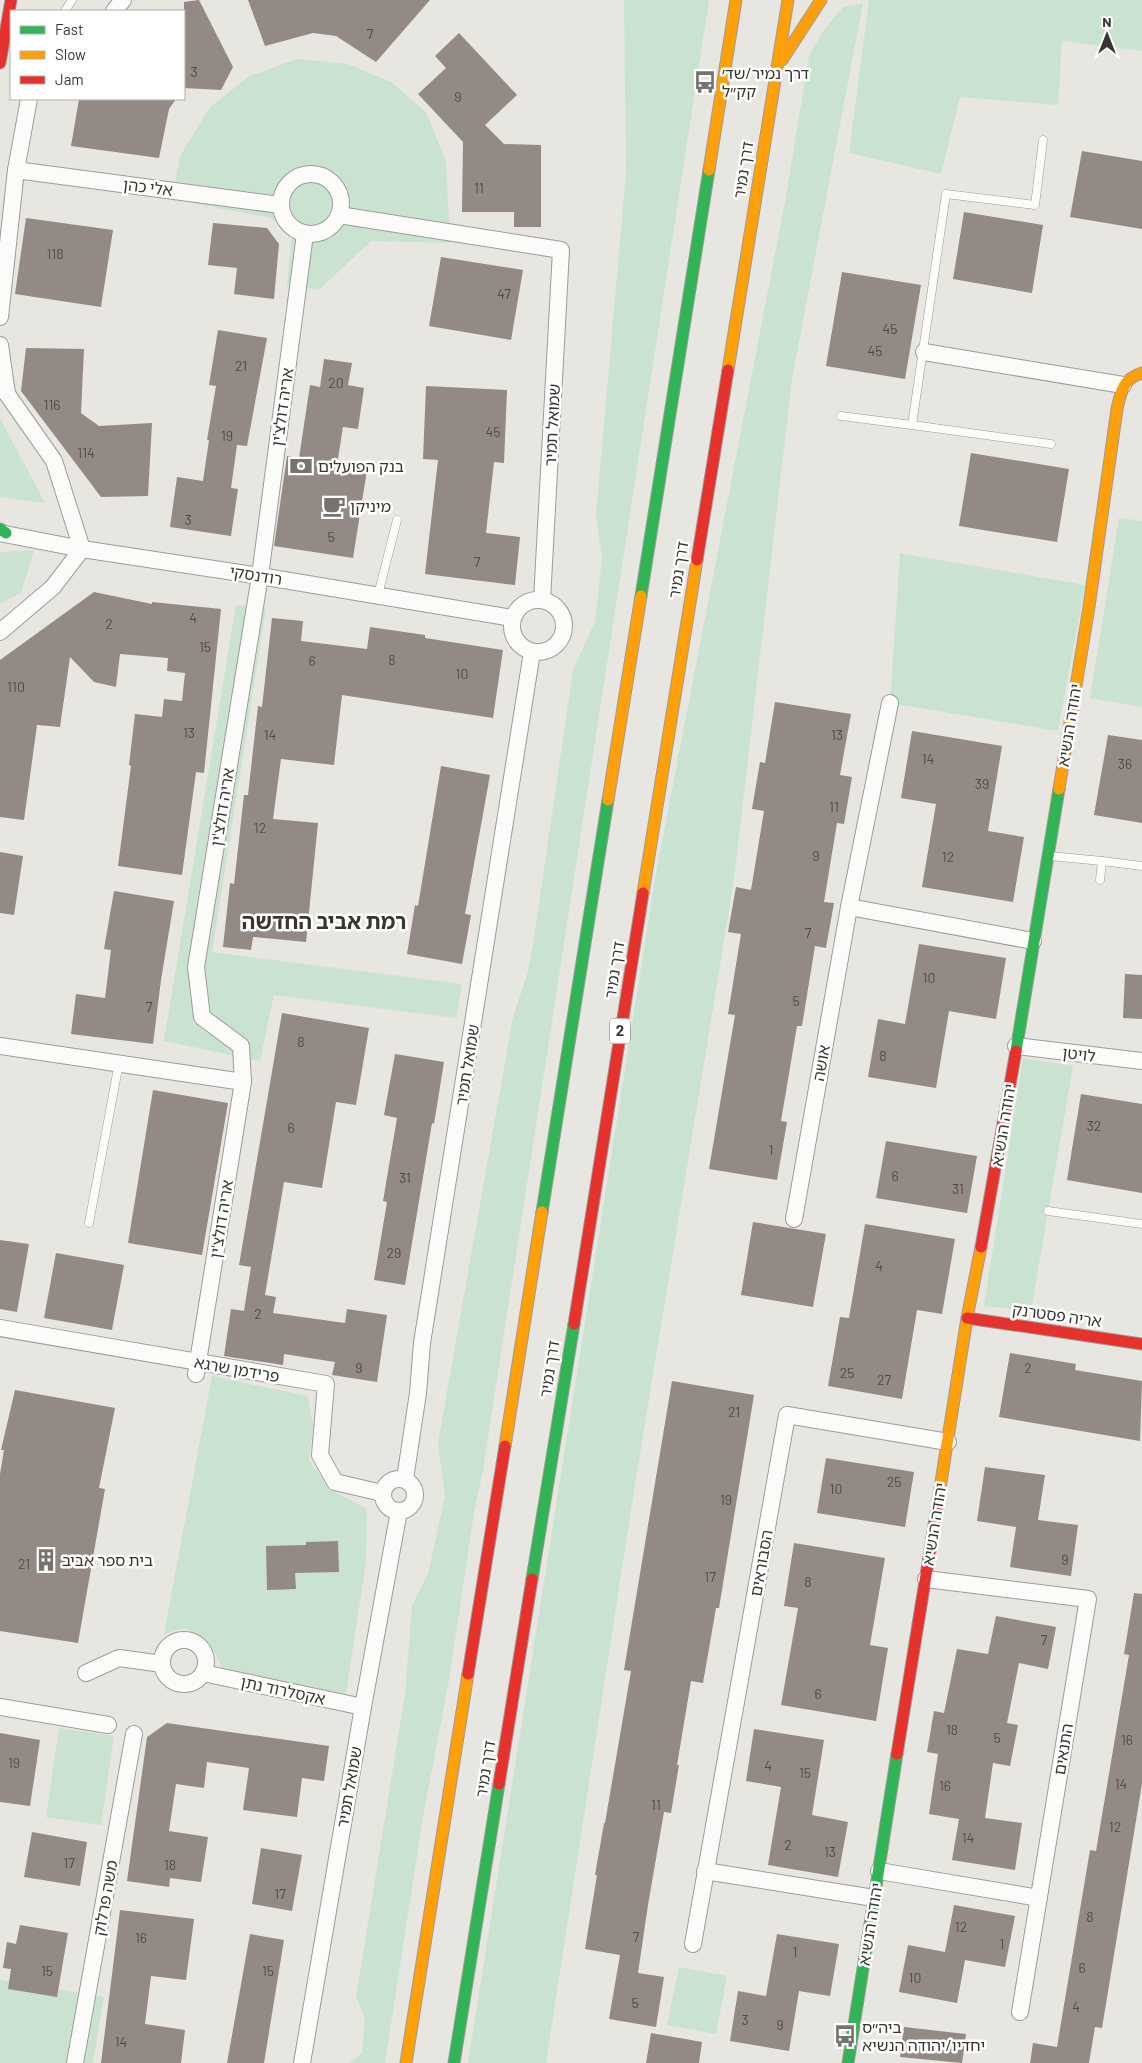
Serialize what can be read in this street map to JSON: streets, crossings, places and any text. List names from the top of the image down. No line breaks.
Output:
{"streets":{"main road":["דרך נמיר","יהודה הנשיא","2","אריה פסטרנק"],"street":["אלי כהן","אריה דולצ'ין","שמואל תמיר","רודנסקי","לויטן","אושה","פרידמן שרגא","הסבוראים","אקסלרוד נתן","התנאים","משה פרלוק"]},"crossings":[["אלי כהן","אריה דולצ'ין"],["אלי כהן","שמואל תמיר"],["אריה דולצ'ין","שמואל תמיר"],["אריה דולצ'ין","רודנסקי"],["אריה דולצ'ין","פרידמן שרגא"],["שמואל תמיר","רודנסקי"],["שמואל תמיר","פרידמן שרגא"],["שמואל תמיר","אקסלרוד נתן"],["יהודה הנשיא","לויטן"],["יהודה הנשיא","אריה פסטרנק"],["יהודה הנשיא","הסבוראים"],["יהודה הנשיא","התנאים"]],"districts":["רמת אביב החדשה"],"places":{"bus stop":["דרך נמיר/שד׳ קק״ל","ביה״ס יחדיו/יהודה הנשיא"],"bank":["בנק הפועלים"],"cafe":["מיניקן"],"building":["בית ספר אביב"]},"house_numbers":["7","3","9","11","118","47","45","45","21","20","116","45","19","114","3","5","7","4","2","15","8","6","10","110","13","14","13","14","36","39","11","12","9","12","7","10","5","7","8","8","32","6","1","6","31","31","29","4","2","9","2","25","27","21","25","10","19","9","21","17","8","7","6","18","5","16","19","4","15","14","16","11","12","14","2","13","17","18","17","8","12","7","16","1","1","6","15","15","10","5","4","3","9","14"],"legend":["Fast","Slow","Jam"],"north":"top"}
